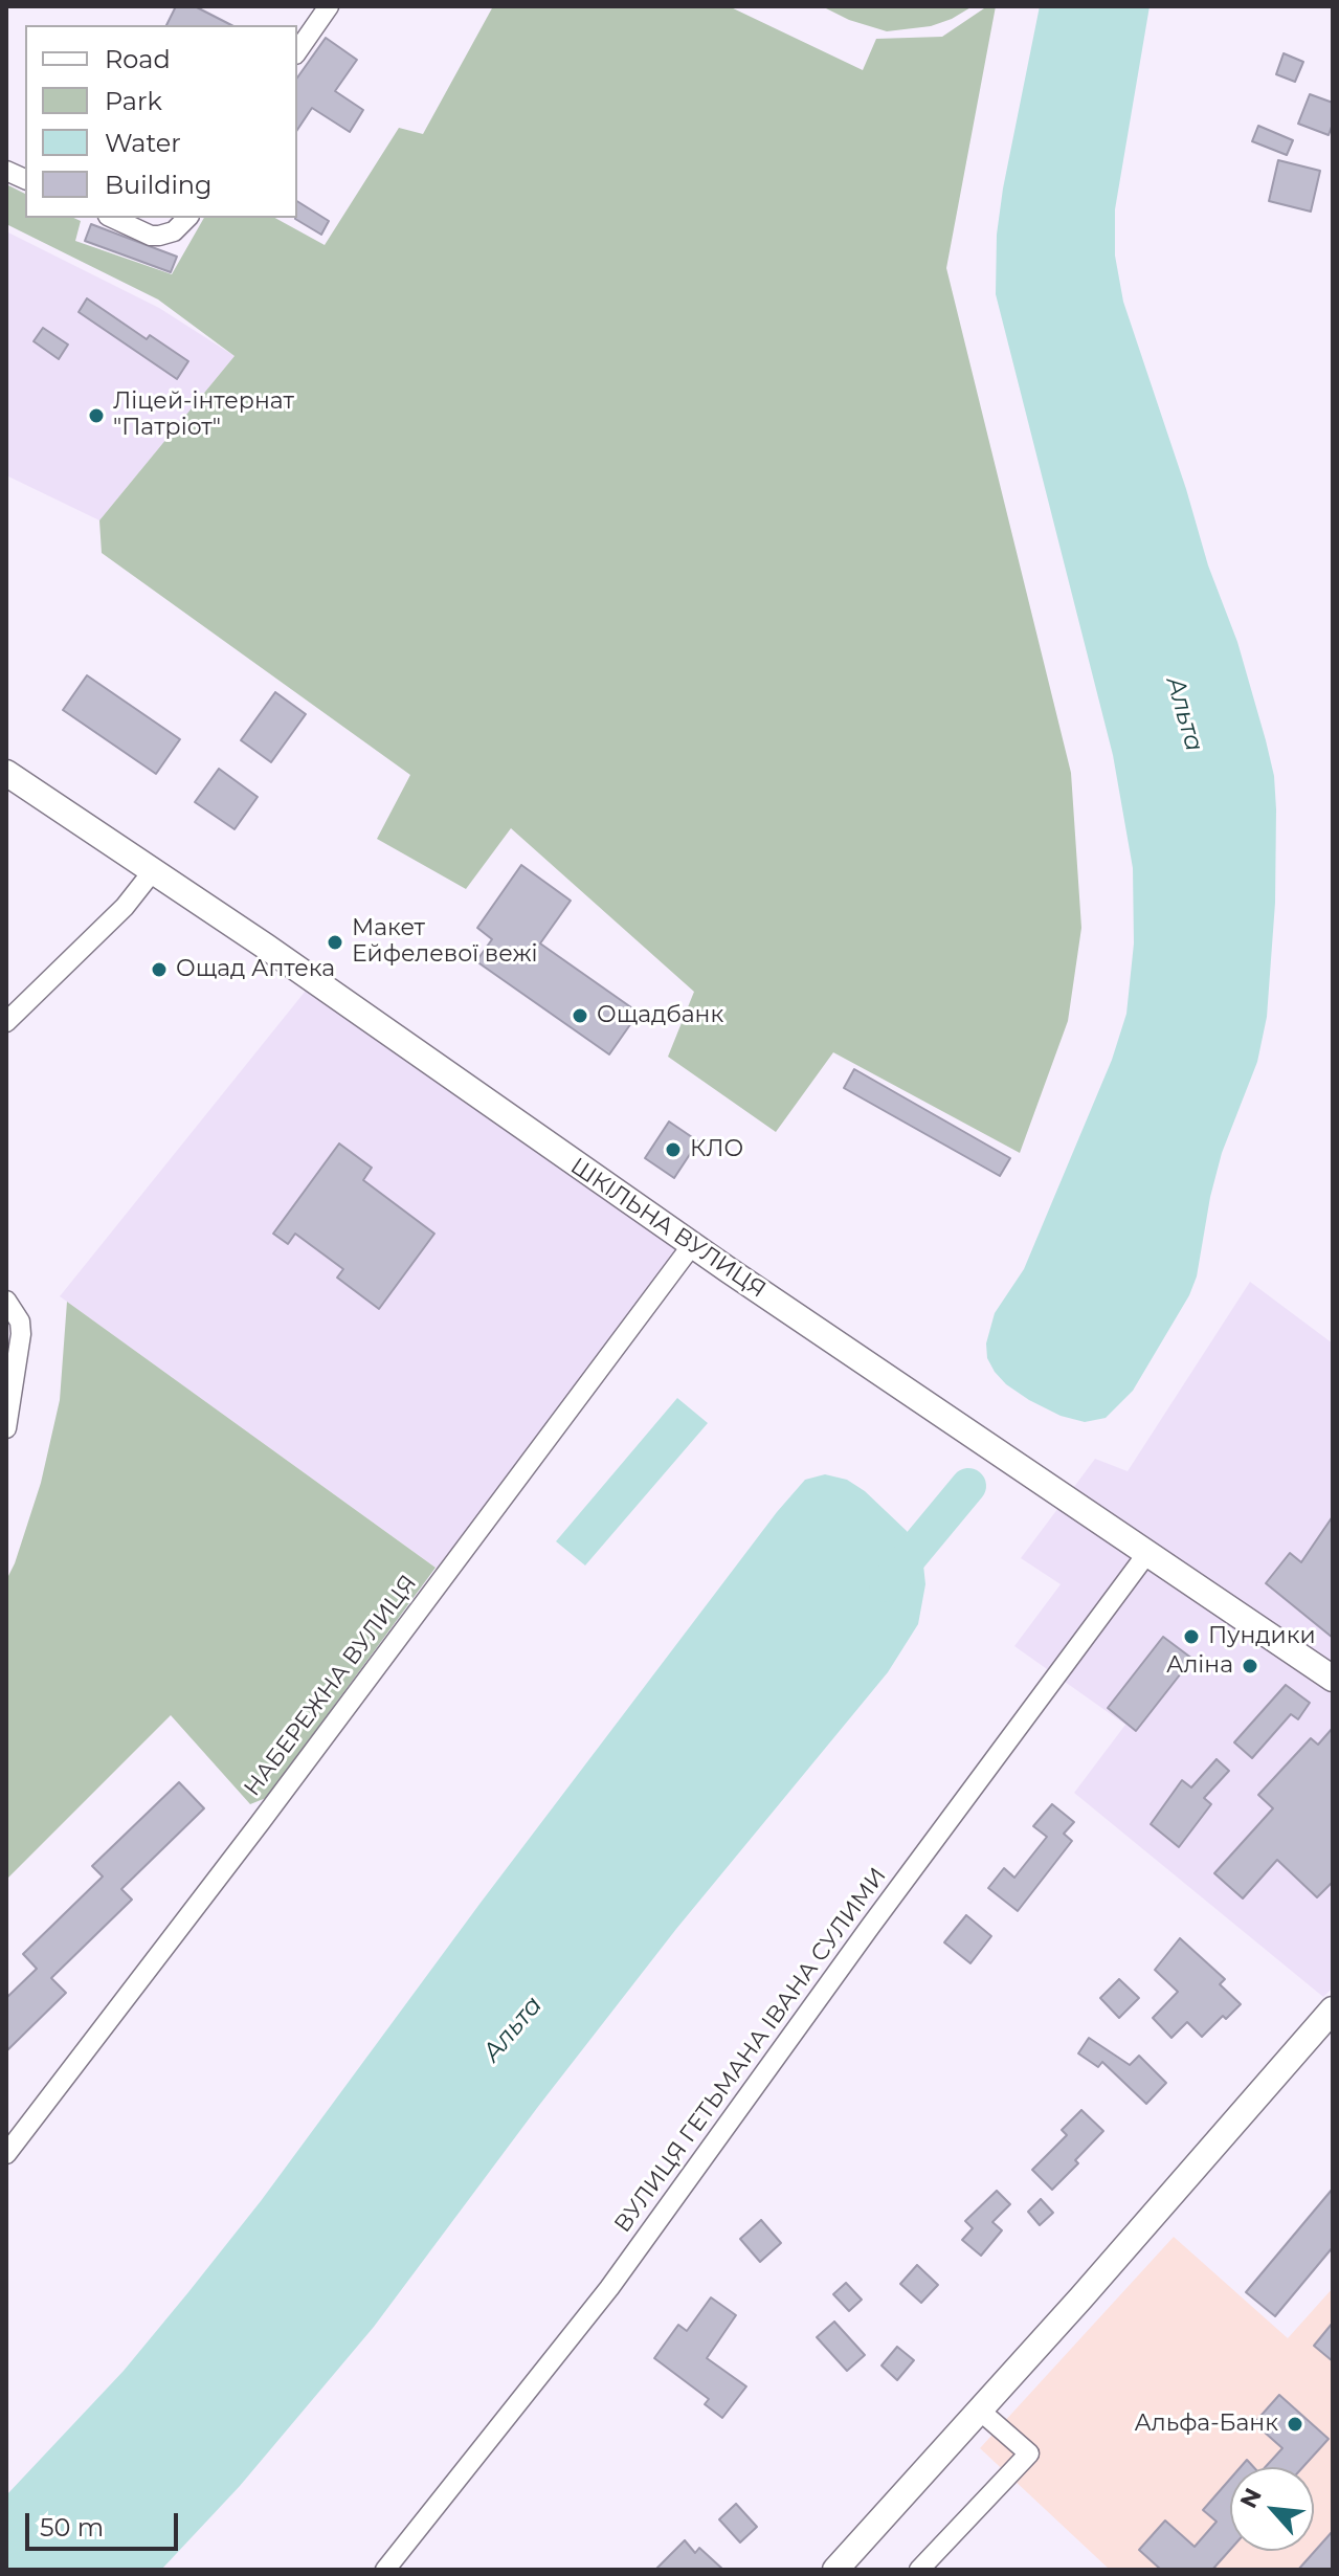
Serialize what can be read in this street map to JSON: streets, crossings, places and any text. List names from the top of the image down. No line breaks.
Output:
{"streets":{"main road":["ШКІЛЬНА ВУЛИЦЯ"],"street":["НАБЕРЕЖНА ВУЛИЦЯ","ВУЛИЦЯ ГЕТЬМАНА ІВАНА СУЛИМИ"]},"crossings":[["ШКІЛЬНА ВУЛИЦЯ","НАБЕРЕЖНА ВУЛИЦЯ"],["ШКІЛЬНА ВУЛИЦЯ","ВУЛИЦЯ ГЕТЬМАНА ІВАНА СУЛИМИ"]],"water":["Альта"],"places":["Ліцей-інтернат \"Патріот\"","Макет Ейфелевої вежі","Ощад Аптека","Ощадбанк","КЛО","Пундики","Аліна","Альфа-Банк"],"legend":["Road","Park","Water","Building"],"scale_bar":"50 m","north":"top left"}
